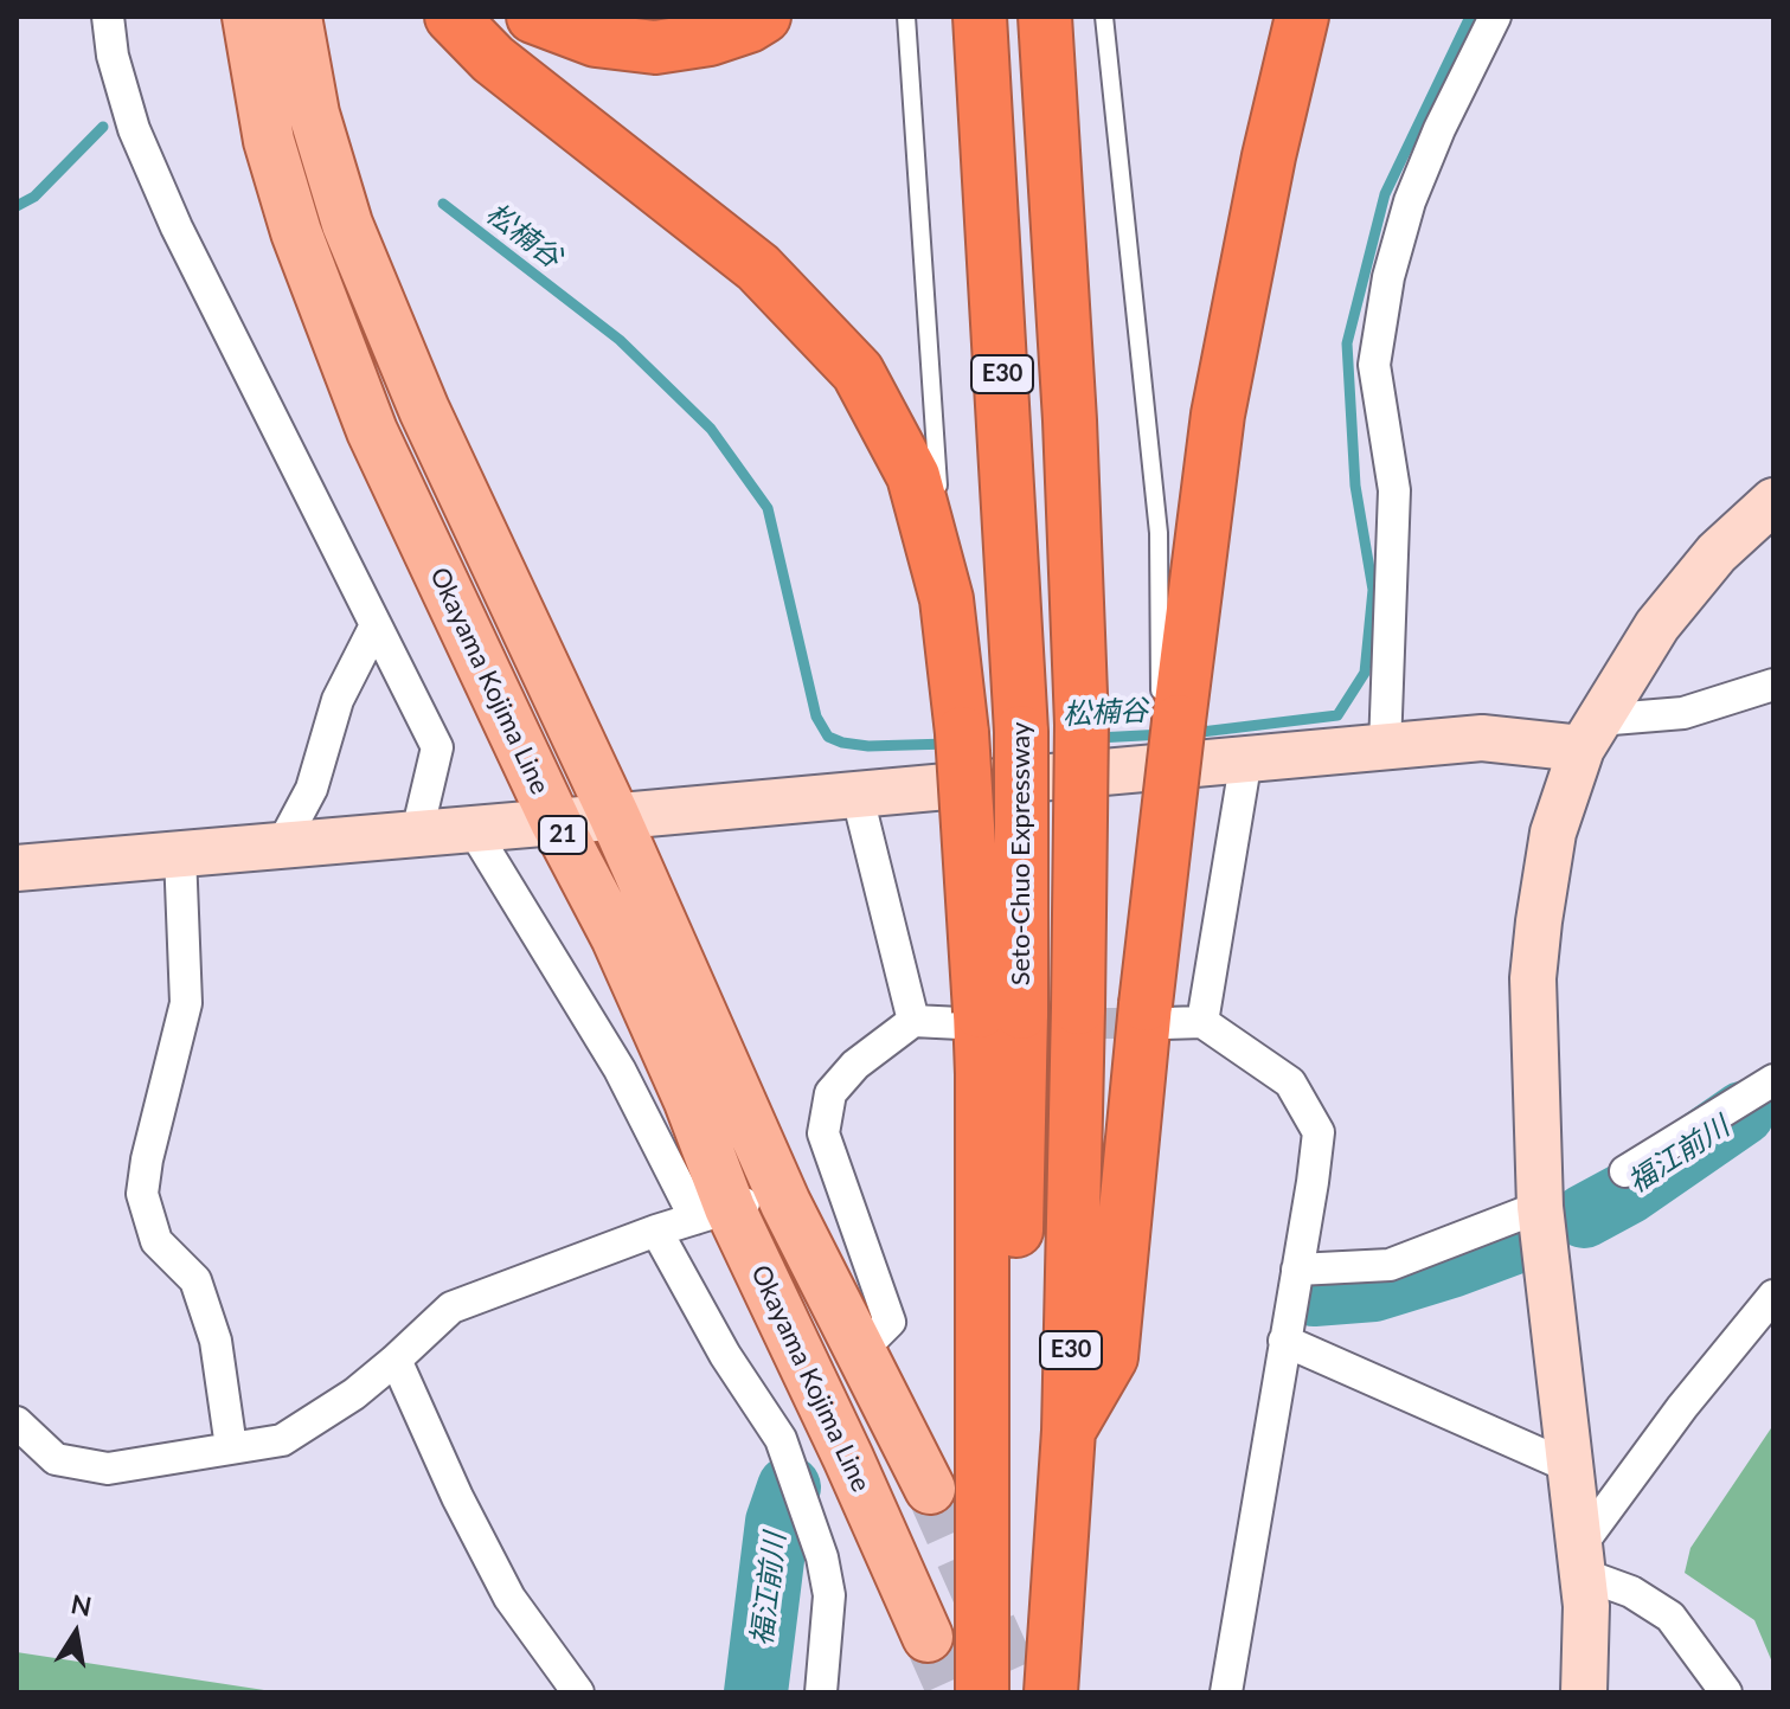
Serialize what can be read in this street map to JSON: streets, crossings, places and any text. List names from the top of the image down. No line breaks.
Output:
{"streets":{"highway":["E30","Seto-Chuo Expressway"],"main road":["Okayama Kojima Line","21"]},"water":["松楠谷","福江前川"],"north":"top"}
